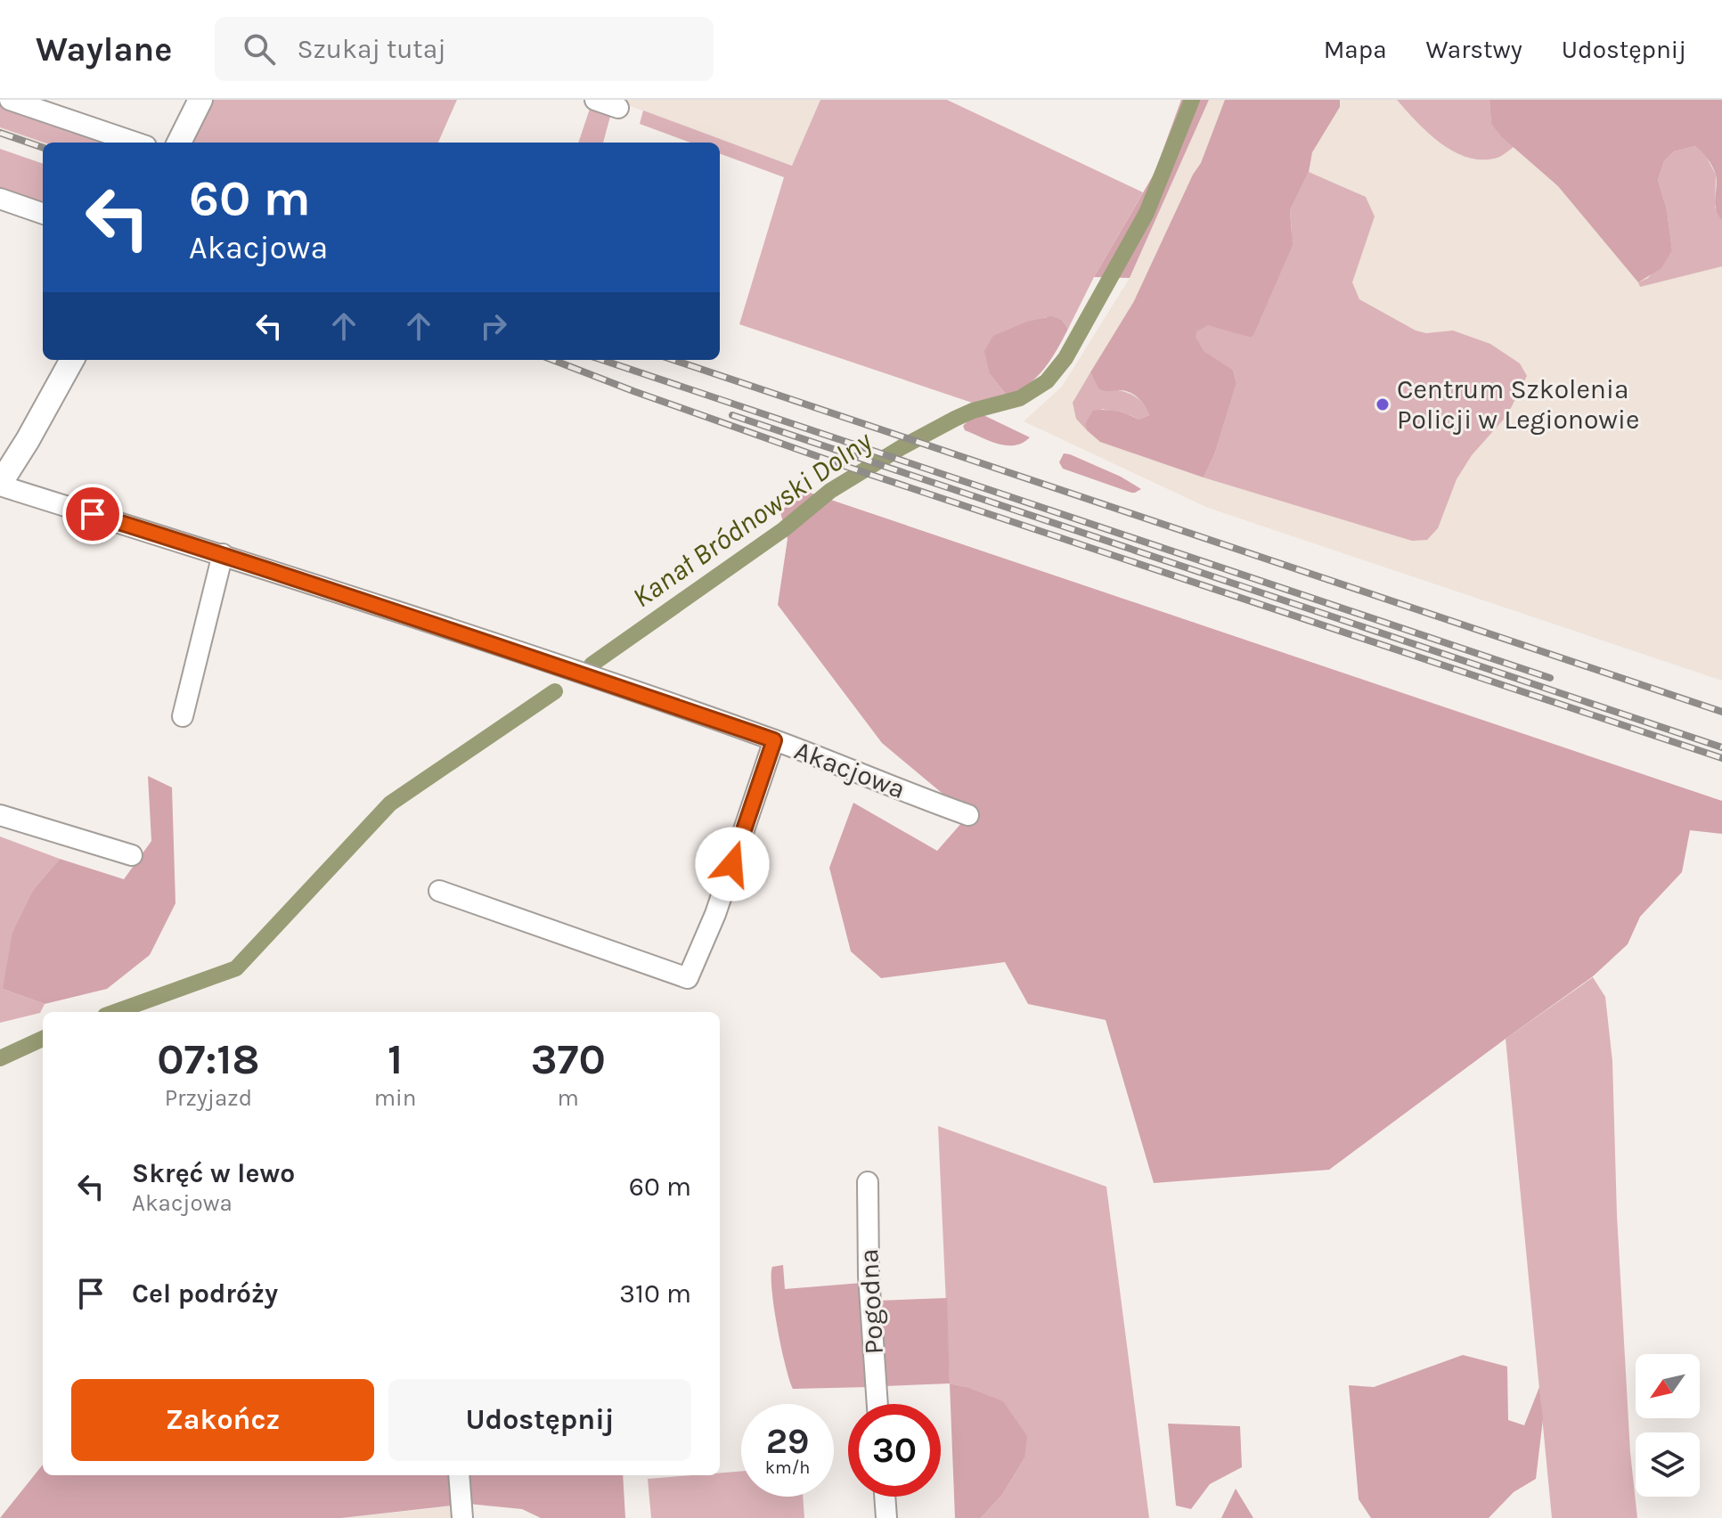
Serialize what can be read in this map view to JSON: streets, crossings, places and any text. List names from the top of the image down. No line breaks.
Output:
{"streets":{"street":["Akacjowa","Pogodna"]},"water":["Kanał Bródnowski Dolny"],"places":["Centrum Szkolenia Policji w Legionowie"],"north":"bottom left","page":{"header":"Waylane","search":"Szukaj tutaj","nav":["Mapa","Warstwy","Udostępnij"],"turn":["60 m","Akacjowa"],"eta":["07:18","Przyjazd","1","min","370","m"],"list":[{"name":"Skręć w lewo","note":"Akacjowa","value":"60 m"},{"name":"Cel podróży","value":"310 m"}],"buttons":["Zakończ","Udostępnij"],"speed":"29 km/h","limit":"30"}}
